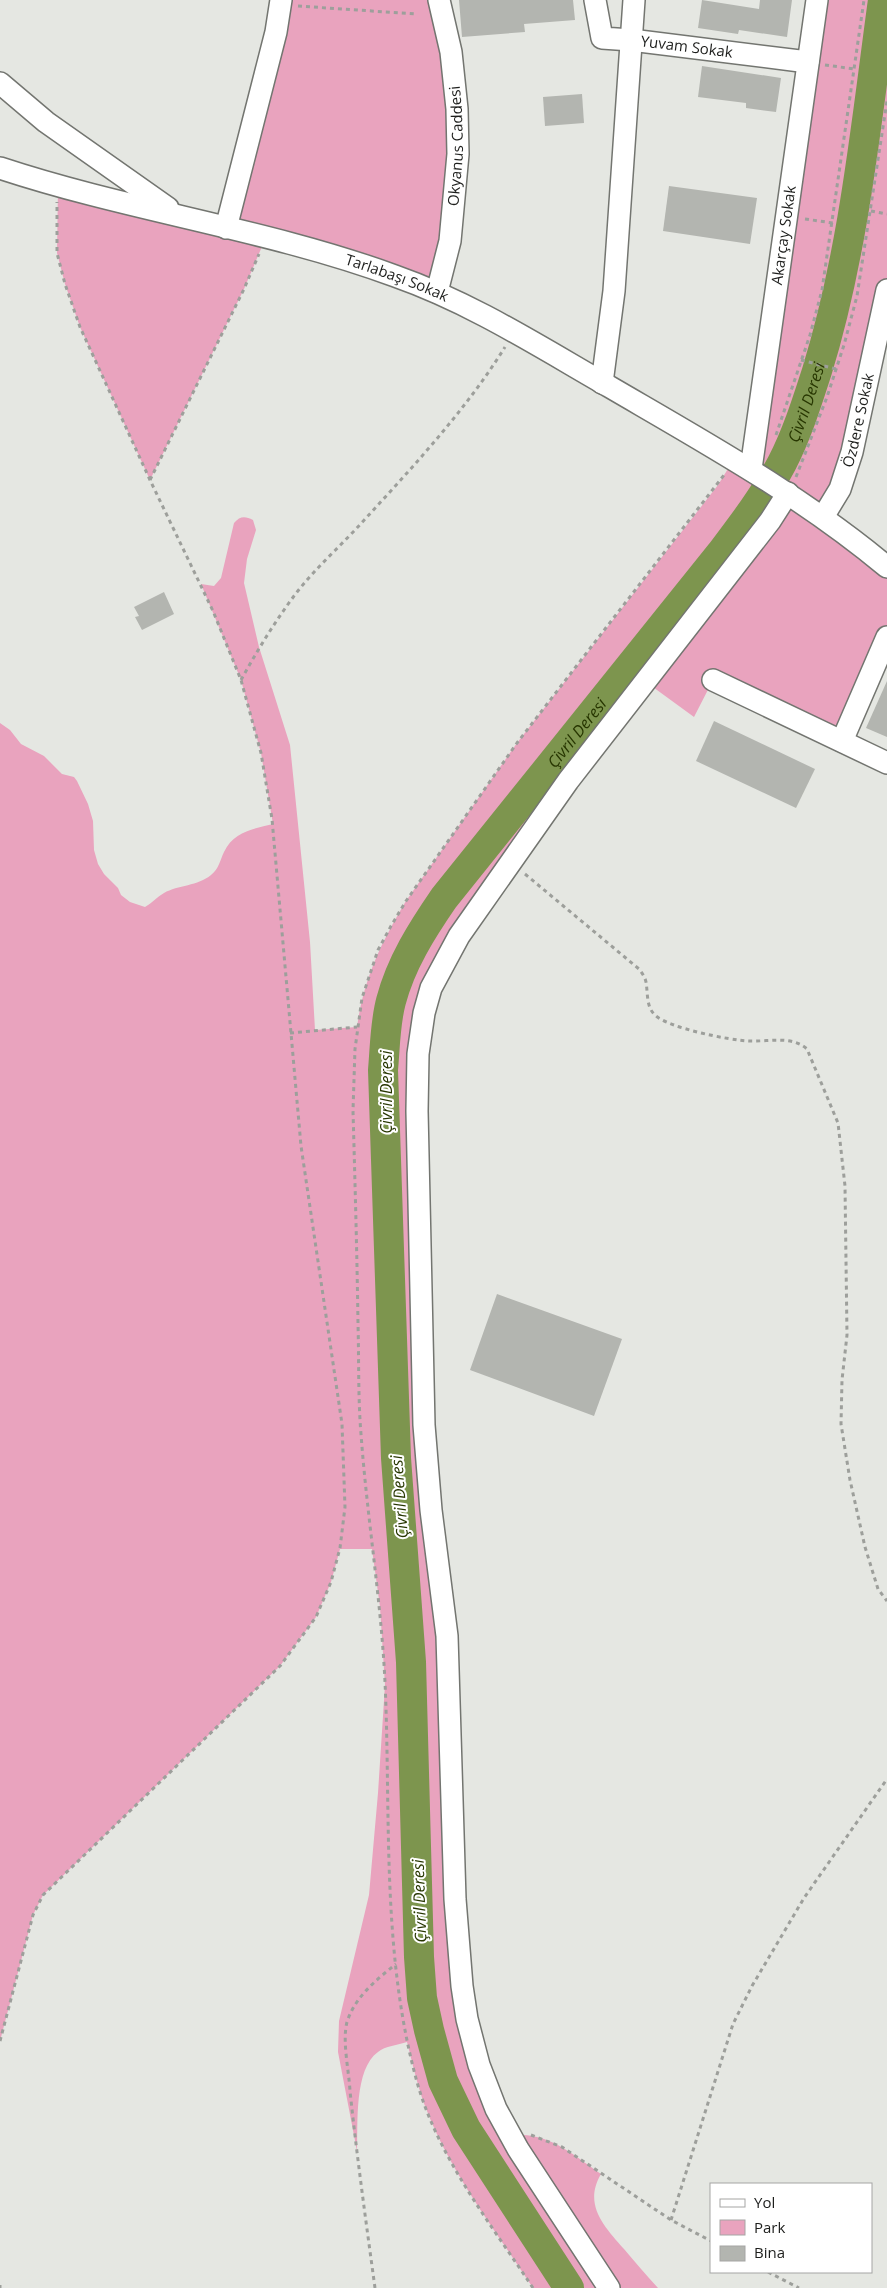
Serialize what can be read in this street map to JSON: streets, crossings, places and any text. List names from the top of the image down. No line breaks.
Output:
{"streets":{"street":["Yuvam Sokak","Okyanus Caddesi","Akarçay Sokak","Tarlabaşı Sokak","Özdere Sokak"]},"crossings":[["Yuvam Sokak","Akarçay Sokak"],["Okyanus Caddesi","Tarlabaşı Sokak"],["Akarçay Sokak","Tarlabaşı Sokak"],["Tarlabaşı Sokak","Özdere Sokak"]],"water":["Çivril Deresi"],"legend":["Yol","Park","Bina"]}
